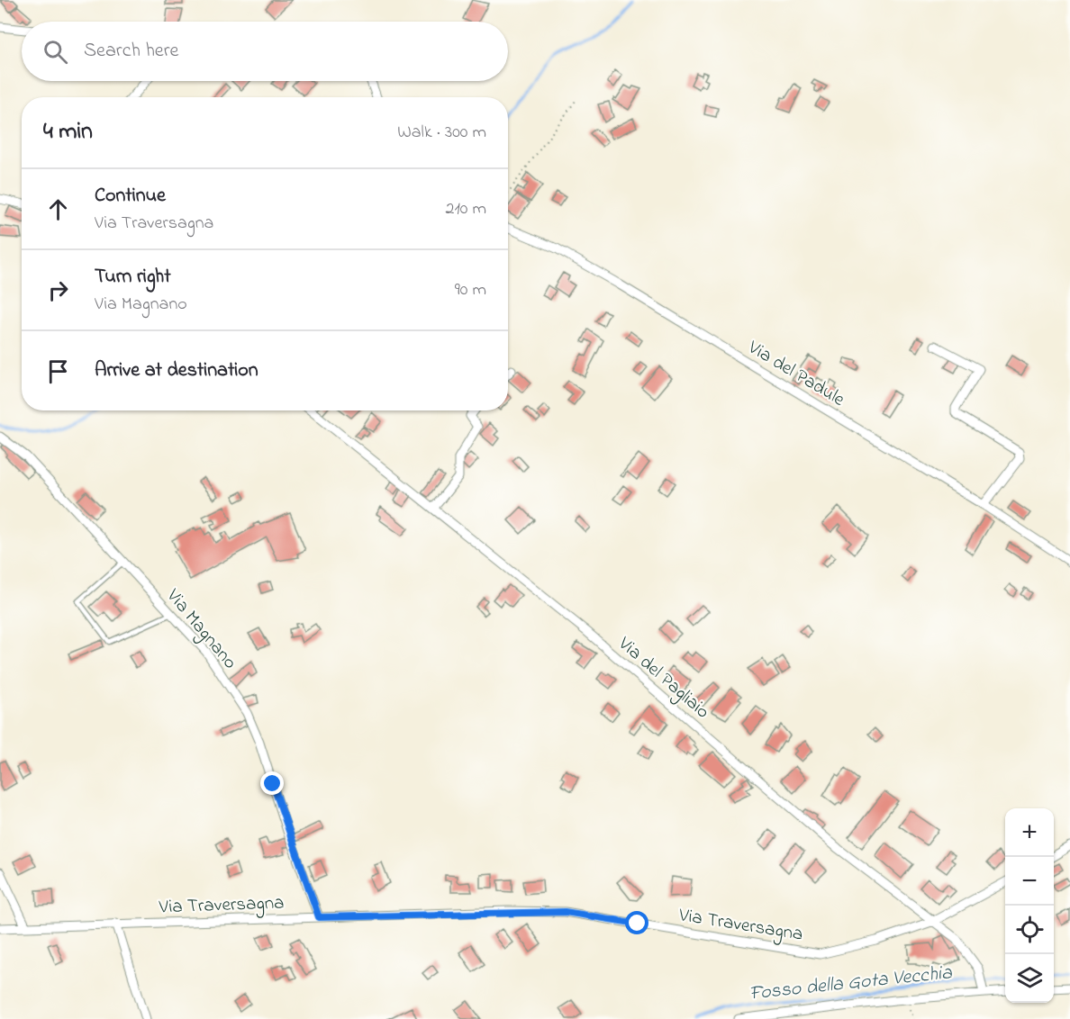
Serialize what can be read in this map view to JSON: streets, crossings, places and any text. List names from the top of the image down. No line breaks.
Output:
{"streets":{"street":["Via del Padule","Via Magnano","Via del Pagliaio","Via Traversagna"]},"crossings":[["Via Magnano","Via Traversagna"],["Via del Pagliaio","Via Traversagna"]],"water":["Fosso della Gota Vecchia"],"page":{"search":"Search here","heading":["4 min","Walk · 300 m"],"list":[["Continue","Via Traversagna","210 m"],["Turn right","Via Magnano","90 m"],"Arrive at destination"],"map_buttons":["+","−"]}}
